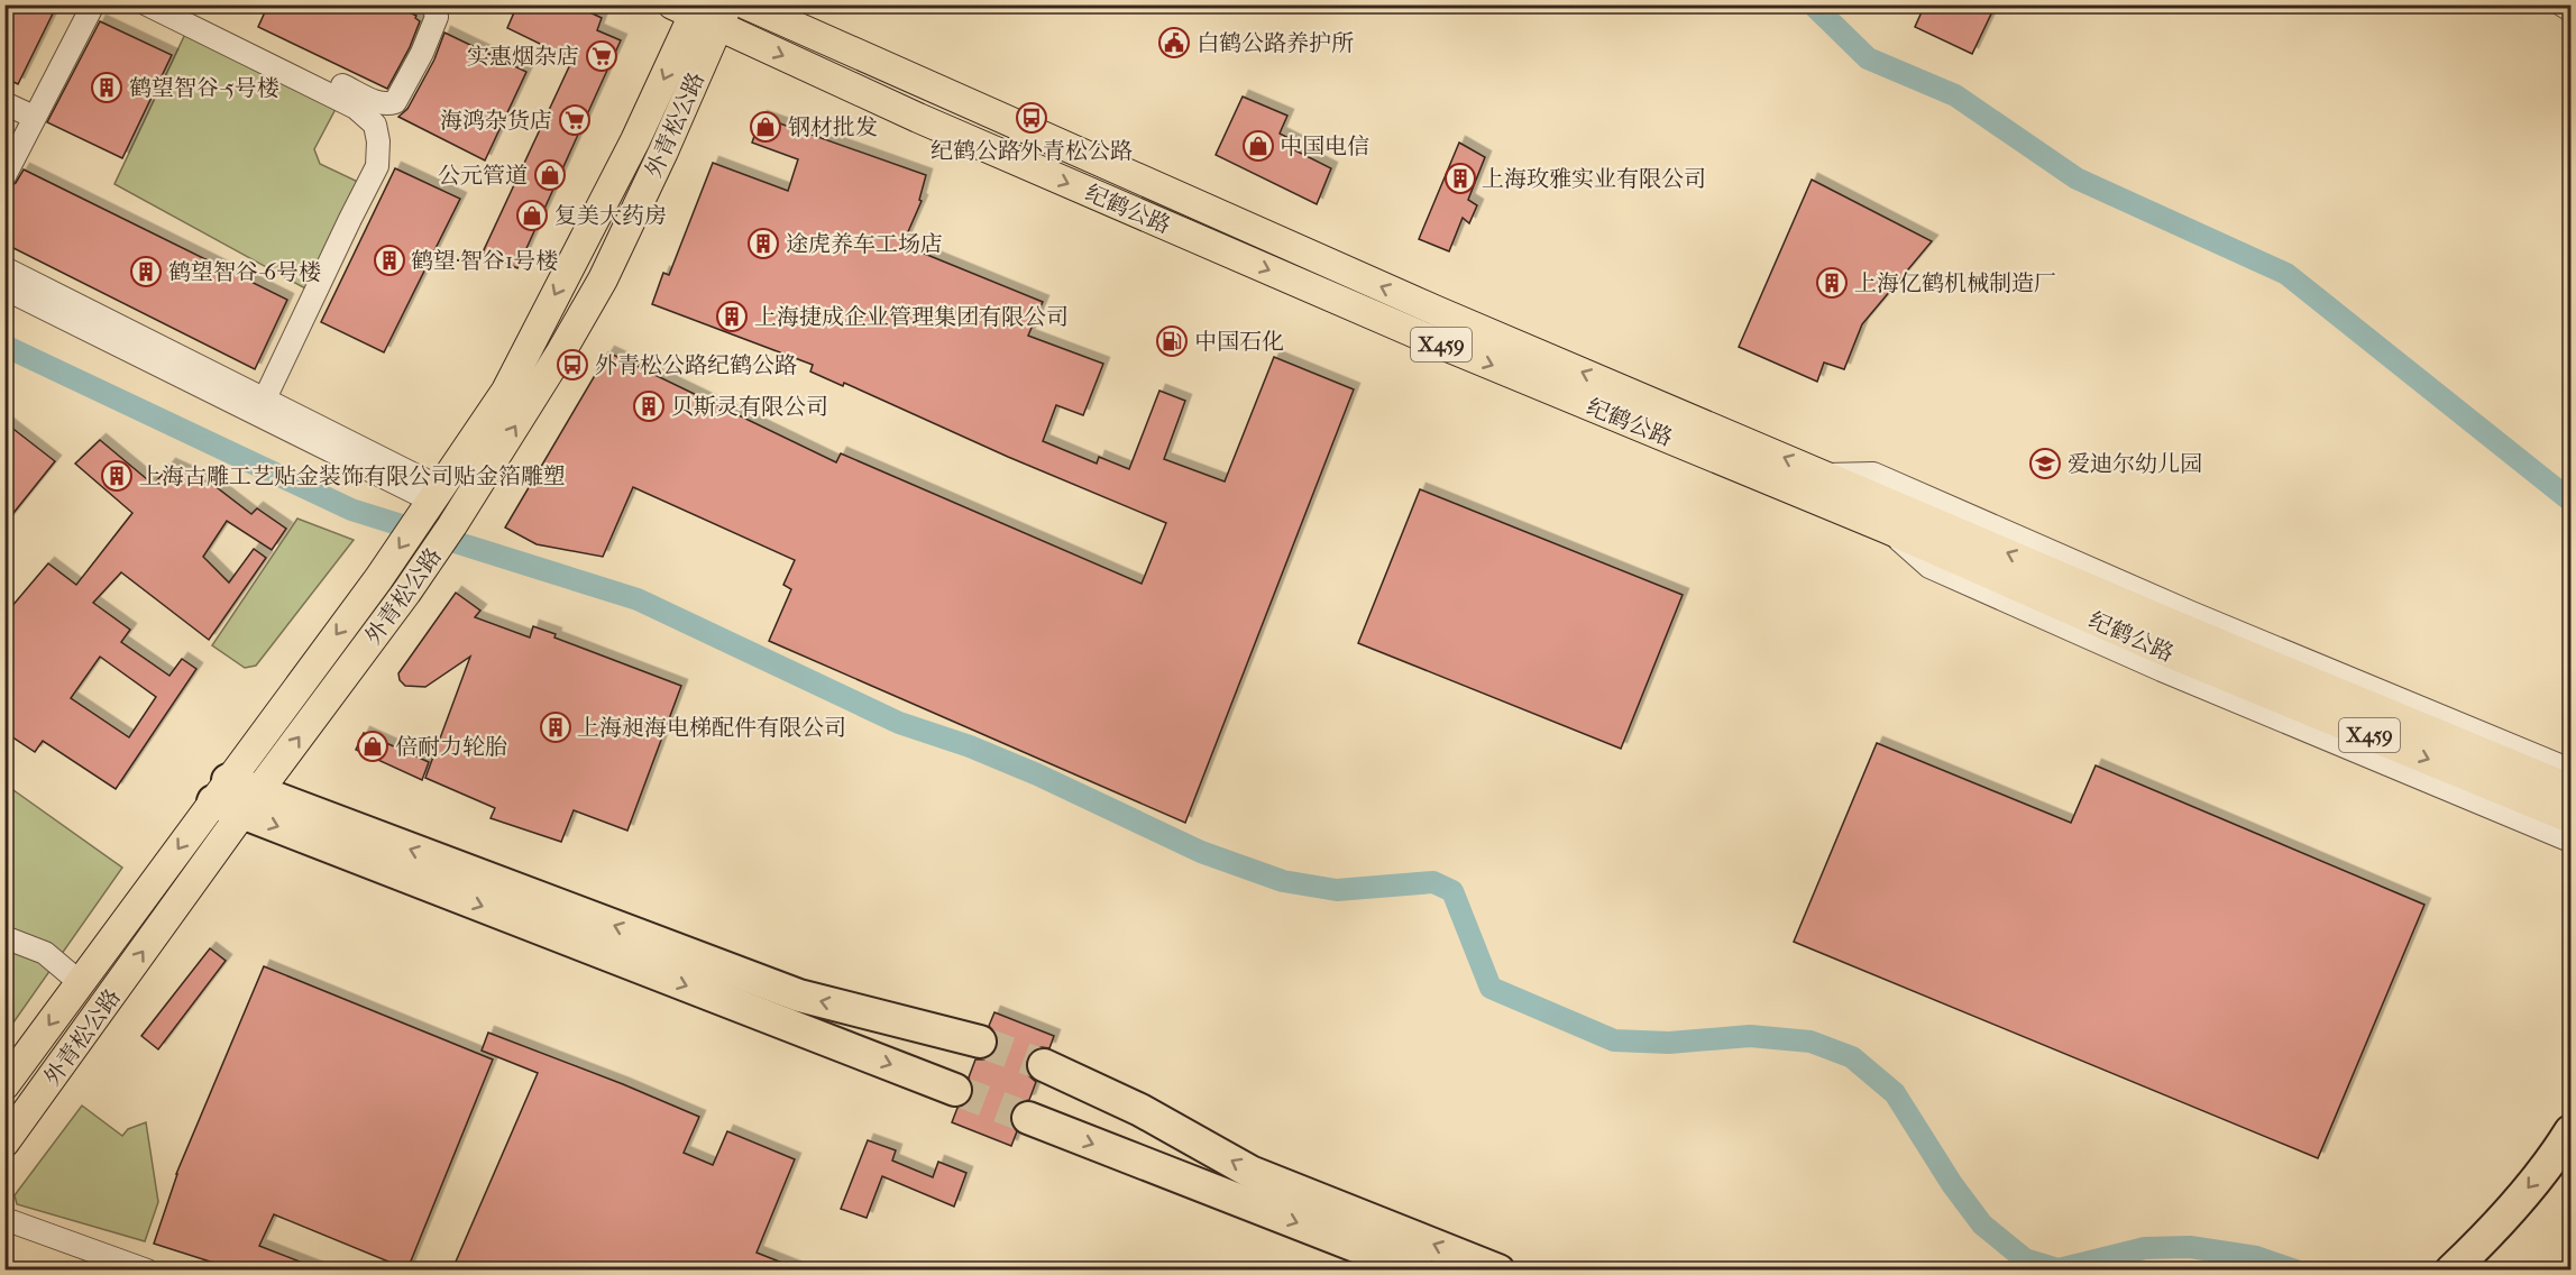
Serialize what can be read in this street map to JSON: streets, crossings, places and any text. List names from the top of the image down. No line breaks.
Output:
{"streets":{"main road":["外青松公路","纪鹤公路","X459"]},"crossings":[["外青松公路","纪鹤公路"]],"places":{"public building":["白鹤公路养护所"],"supermarket":["实惠烟杂店","海鸿杂货店"],"building":["鹤望智谷-5号楼","上海玫雅实业有限公司","途虎养车工场店","鹤望·智谷1号楼","鹤望智谷-6号楼","上海亿鹤机械制造厂","上海捷成企业管理集团有限公司","贝斯灵有限公司","上海古雕工艺贴金装饰有限公司贴金箔雕塑","上海昶海电梯配件有限公司"],"bus stop":["纪鹤公路外青松公路","外青松公路纪鹤公路"],"shop":["钢材批发","中国电信","公元管道","复美大药房","倍耐力轮胎"],"fuel station":["中国石化"],"school or university":["爱迪尔幼儿园"]}}
